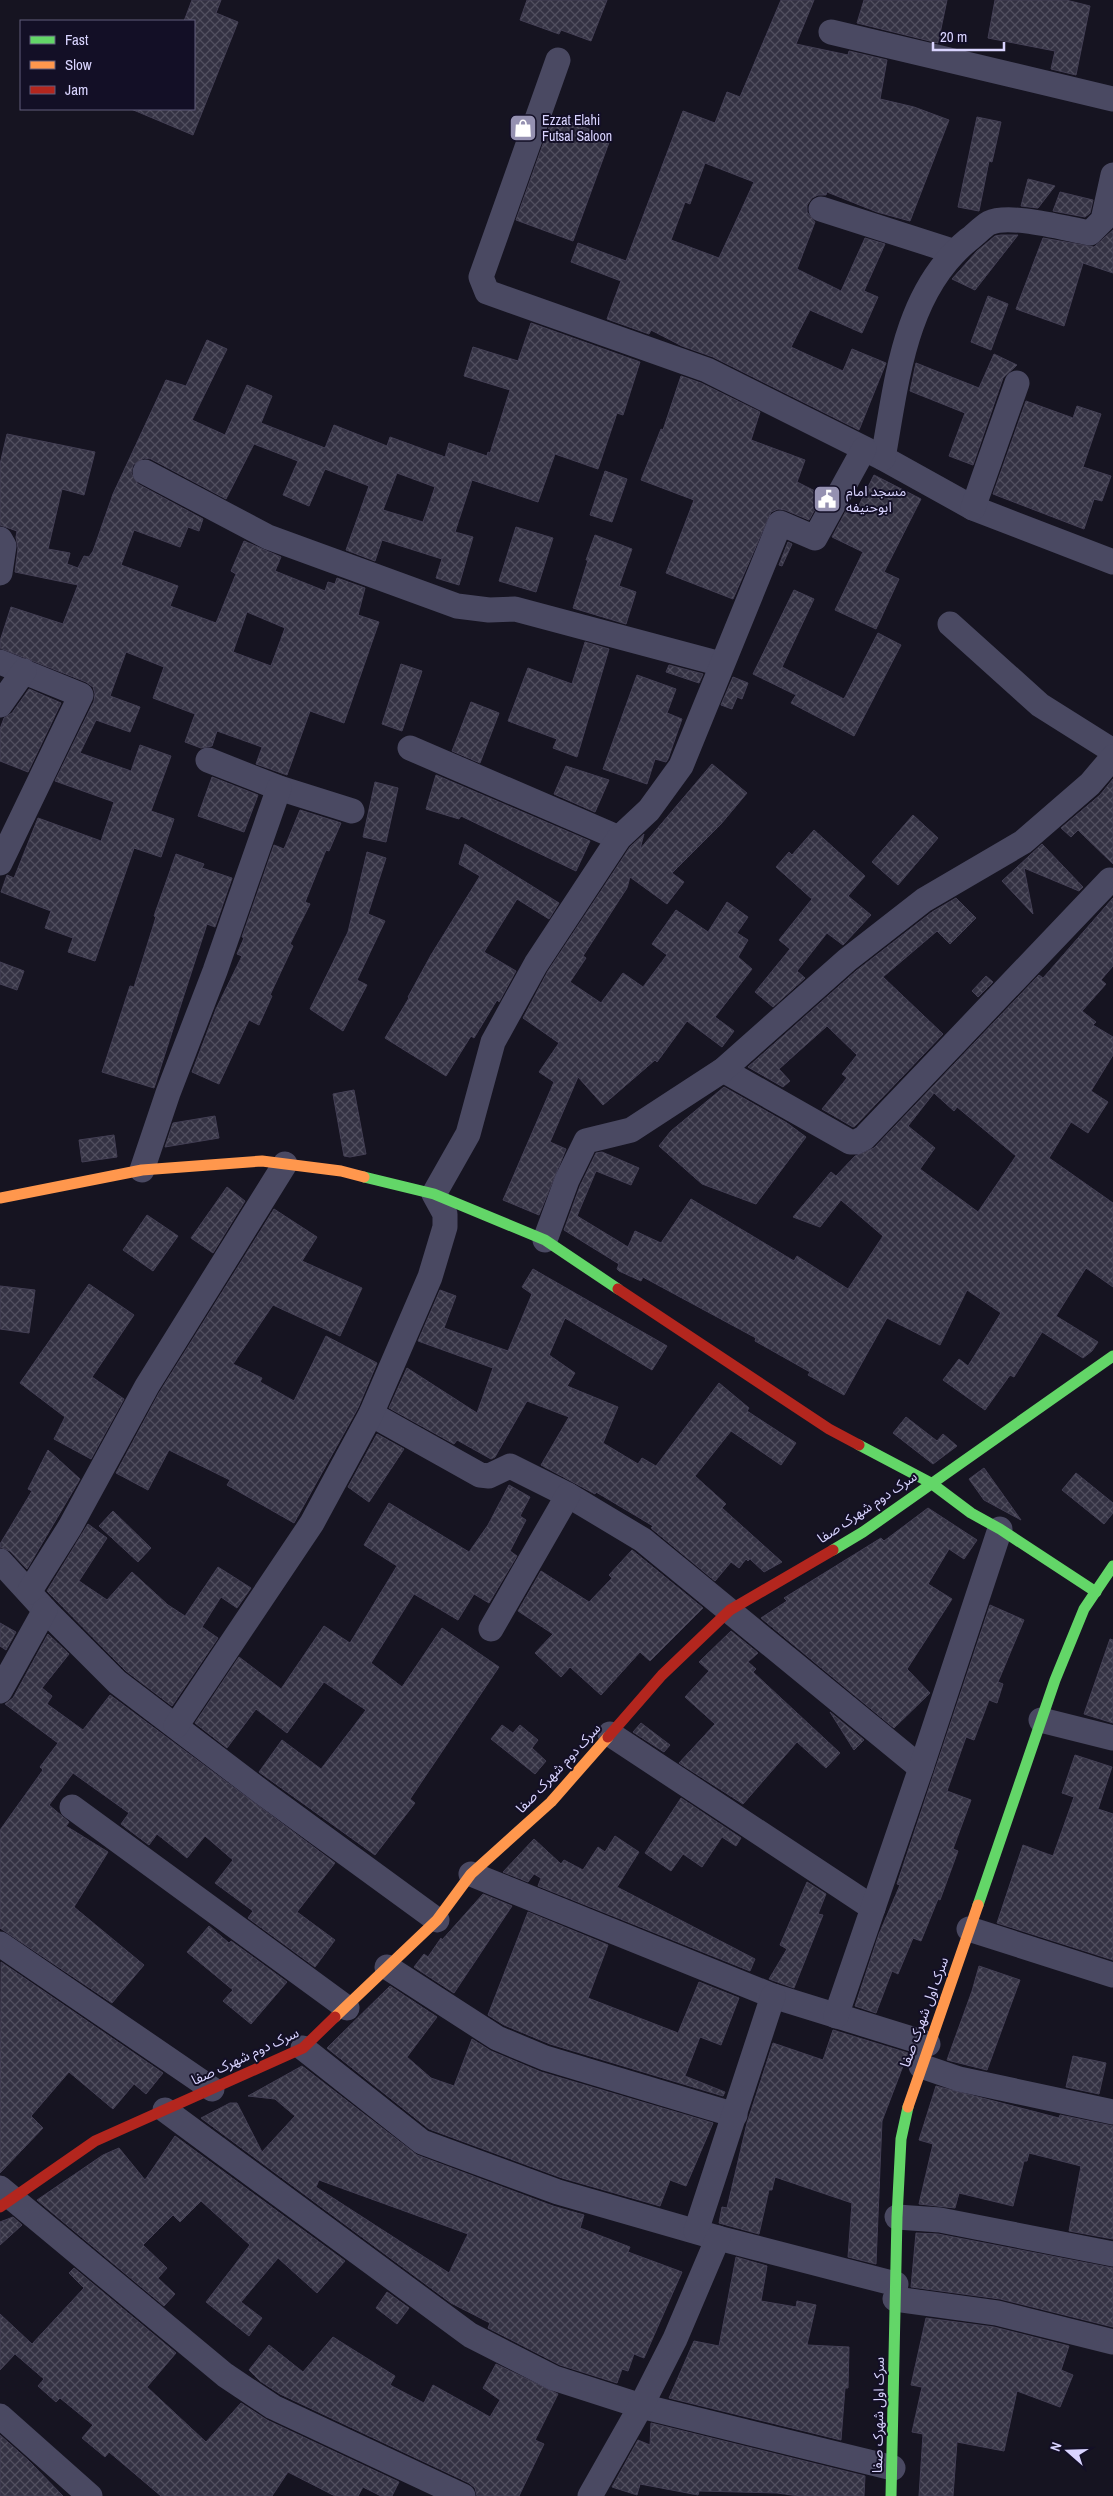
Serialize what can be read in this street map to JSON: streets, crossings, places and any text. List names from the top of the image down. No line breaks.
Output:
{"streets":{"street":["سرک دوم شهرک صفا","سرک اول شهرک صفا"]},"places":{"shop":["Ezzat Elahi Futsal Saloon"],"public building":["مسجد امام ابوحنیفه"]},"legend":["Fast","Slow","Jam"],"scale_bar":"20 m","north":"left"}
